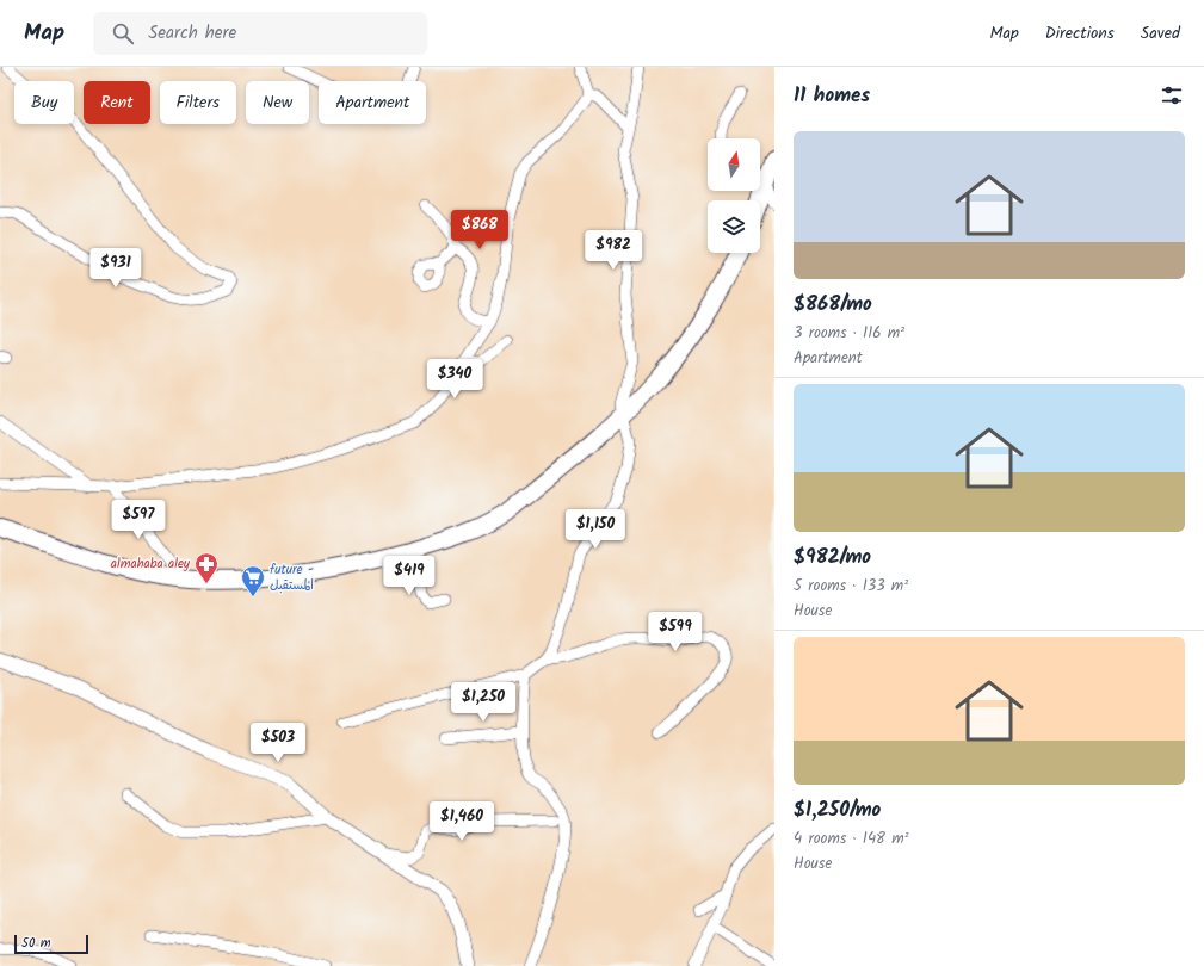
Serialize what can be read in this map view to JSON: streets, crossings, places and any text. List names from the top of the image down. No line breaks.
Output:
{"places":{"pharmacy":["almahaba aley"],"supermarket":["future - المستقبل"]},"scale_bar":"50 m","north":"top","page":{"header":"Map","search":"Search here","nav":["Map","Directions","Saved"],"heading":"11 homes","chip":["Buy","Rent","Filters","New","Apartment"],"list":[{"name":"$868/mo","note":"3 rooms · 116 m² · Apartment"},{"name":"$982/mo","note":"5 rooms · 133 m² · House"},{"name":"$1,250/mo","note":"4 rooms · 148 m² · House"}],"price":["$868","$982","$931","$340","$597","$1,150","$419","$599","$1,250","$503","$1,460"],"scale":"50 m"}}
